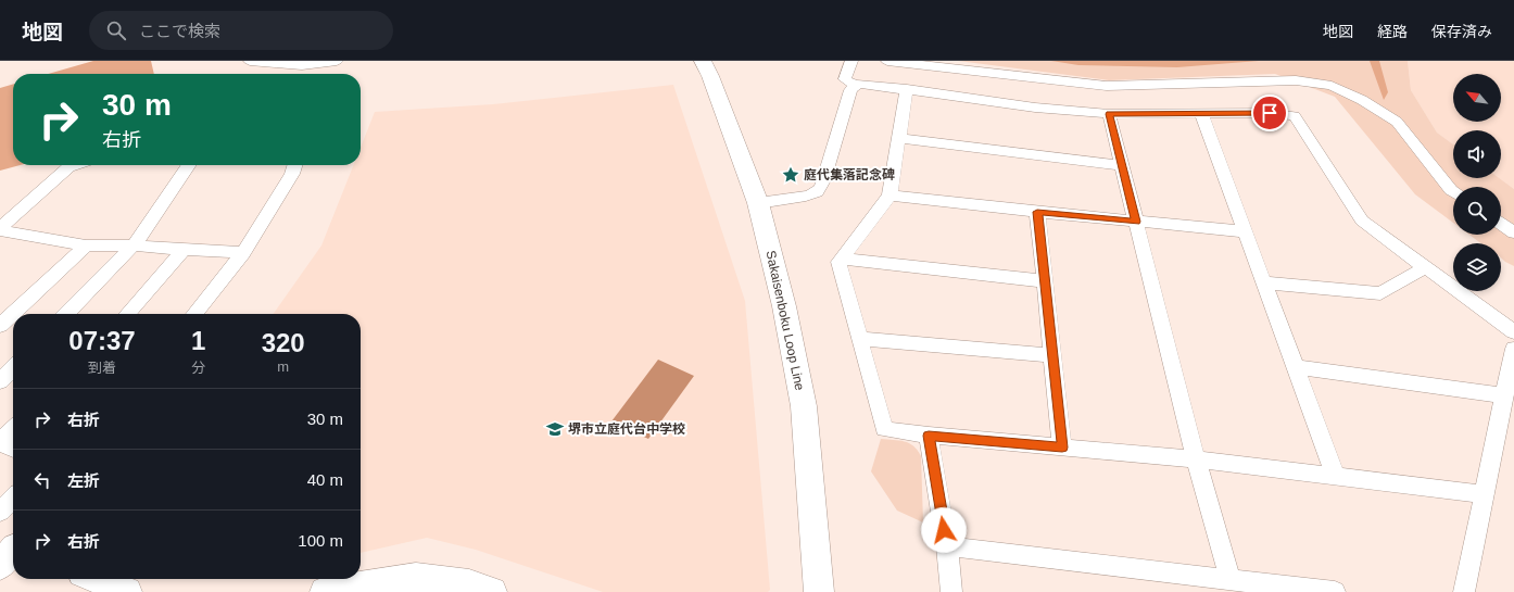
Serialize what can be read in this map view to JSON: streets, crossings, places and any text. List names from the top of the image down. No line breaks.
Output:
{"streets":{"main road":["Sakaisenboku Loop Line"]},"places":{"place":["庭代集落記念碑"],"school or university":["堺市立庭代台中学校"]},"north":"top left","page":{"header":"地図","search":"ここで検索","nav":["地図","経路","保存済み"],"turn":["30 m","右折"],"eta":["07:37","到着","1","分","320","m"],"list":[{"name":"右折","value":"30 m"},{"name":"左折","value":"40 m"},{"name":"右折","value":"100 m"}]}}
